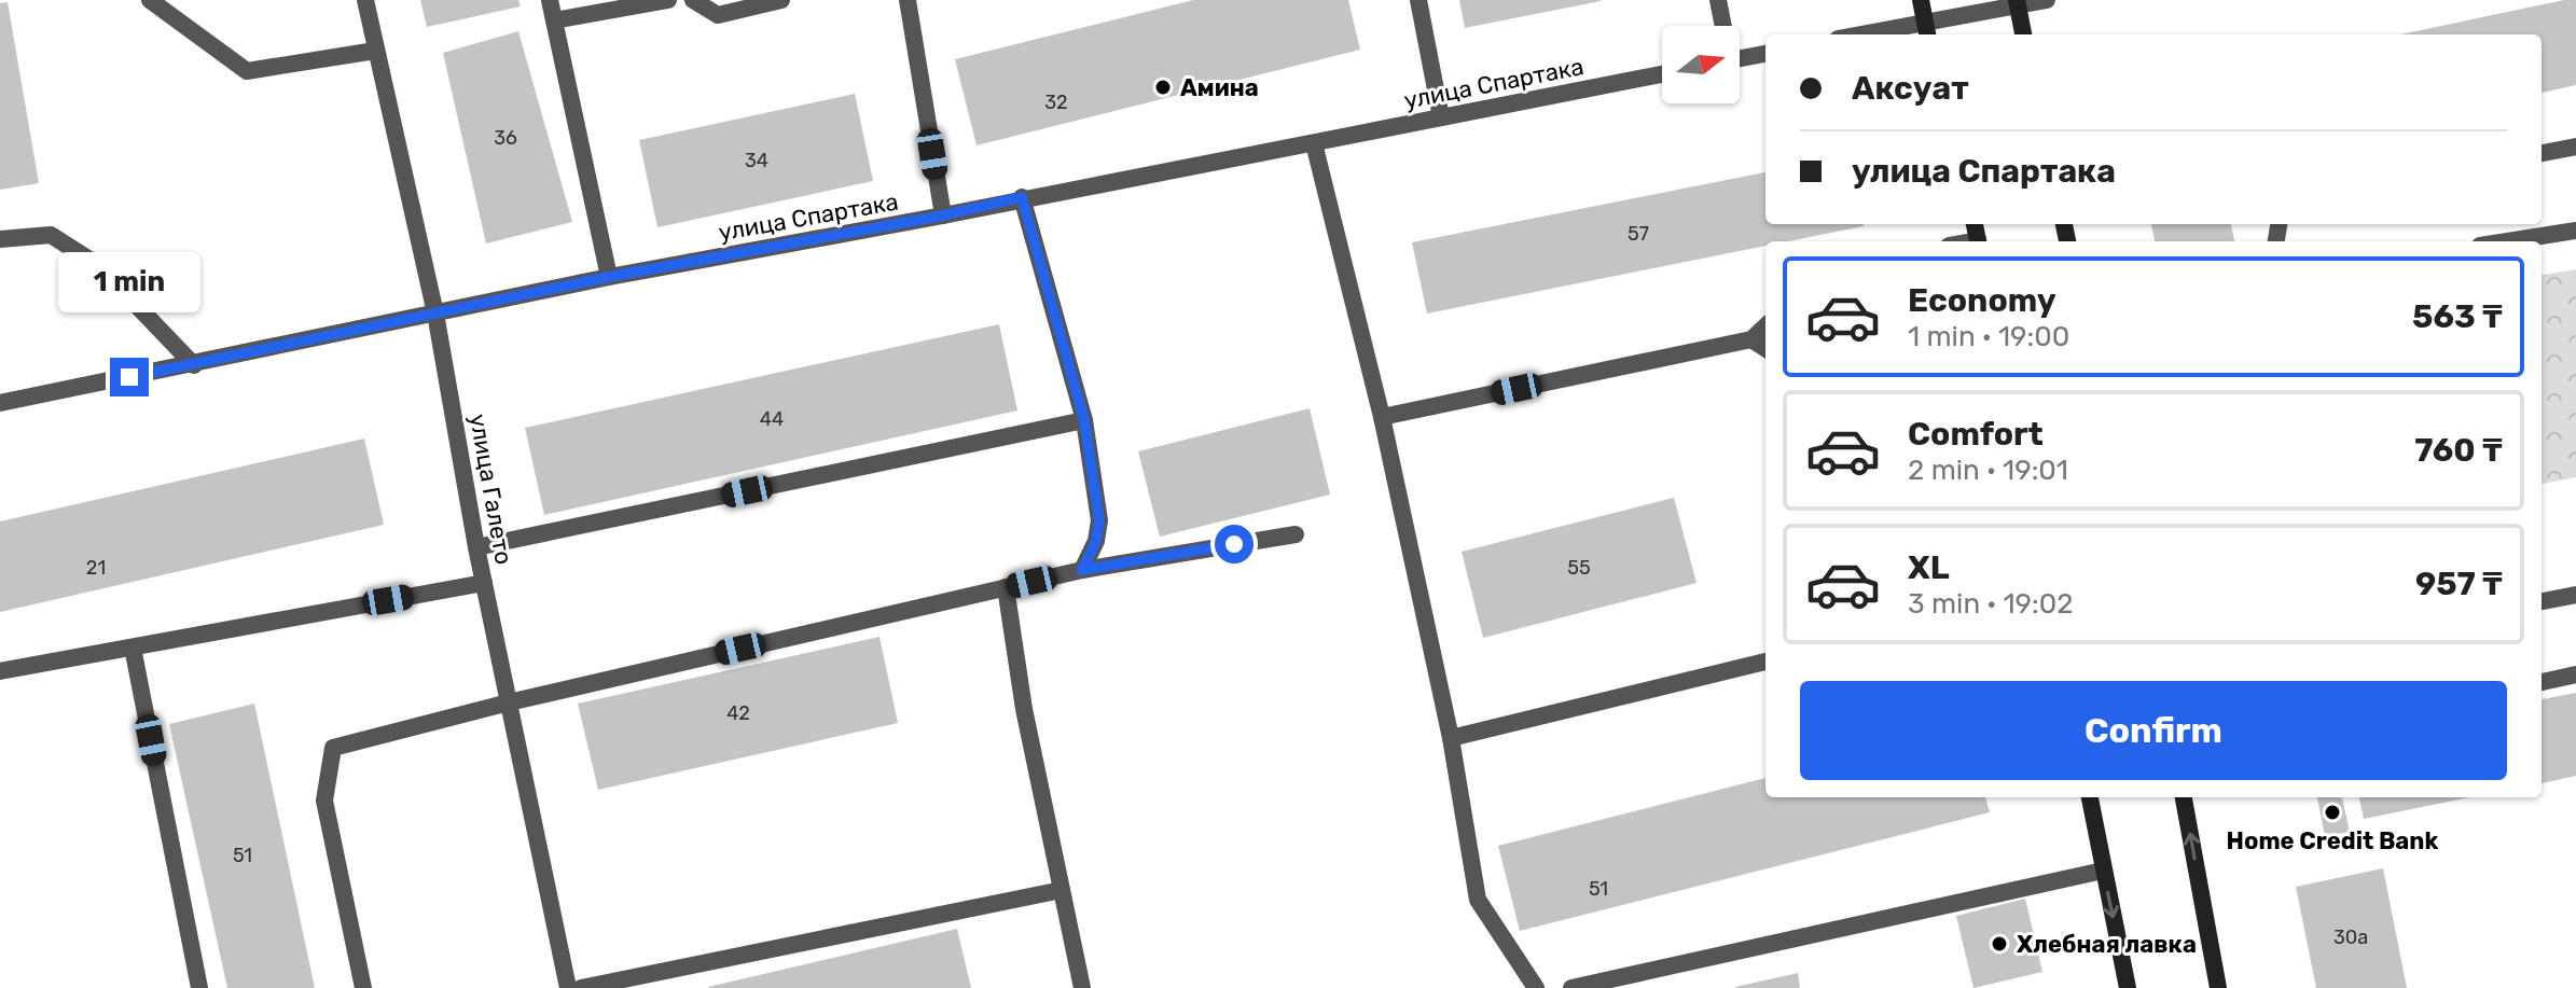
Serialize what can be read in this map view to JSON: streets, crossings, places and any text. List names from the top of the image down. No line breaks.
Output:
{"streets":{"street":["улица Спартака","улица Галето"]},"crossings":[["улица Спартака","улица Галето"]],"places":["Амина","Home Credit Bank","Хлебная лавка"],"house_numbers":["32","36","34","57","44","21","55","42","51","51","30а"],"north":"right","page":{"banner":["Аксуат","улица Спартака"],"bubble":"1 min","list":[{"name":"Economy","note":"1 min · 19:00","value":"563 ₸"},{"name":"Comfort","note":"2 min · 19:01","value":"760 ₸"},{"name":"XL","note":"3 min · 19:02","value":"957 ₸"}],"buttons":"Confirm"}}
